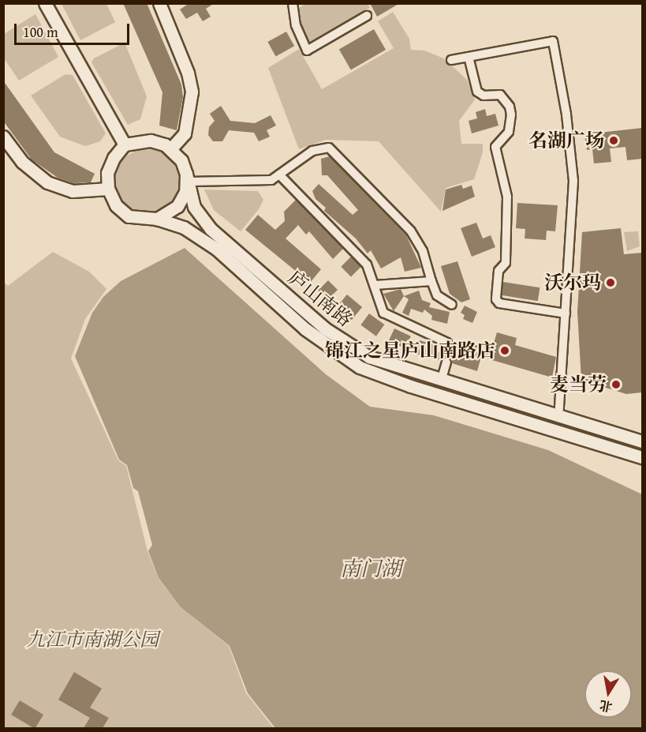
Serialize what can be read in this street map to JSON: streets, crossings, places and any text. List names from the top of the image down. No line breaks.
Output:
{"streets":{"main road":["庐山南路"]},"water":["南门湖"],"parks":["九江市南湖公园"],"places":["名湖广场","沃尔玛","锦江之星庐山南路店","麦当劳"],"scale_bar":"100 m","north":"bottom"}
